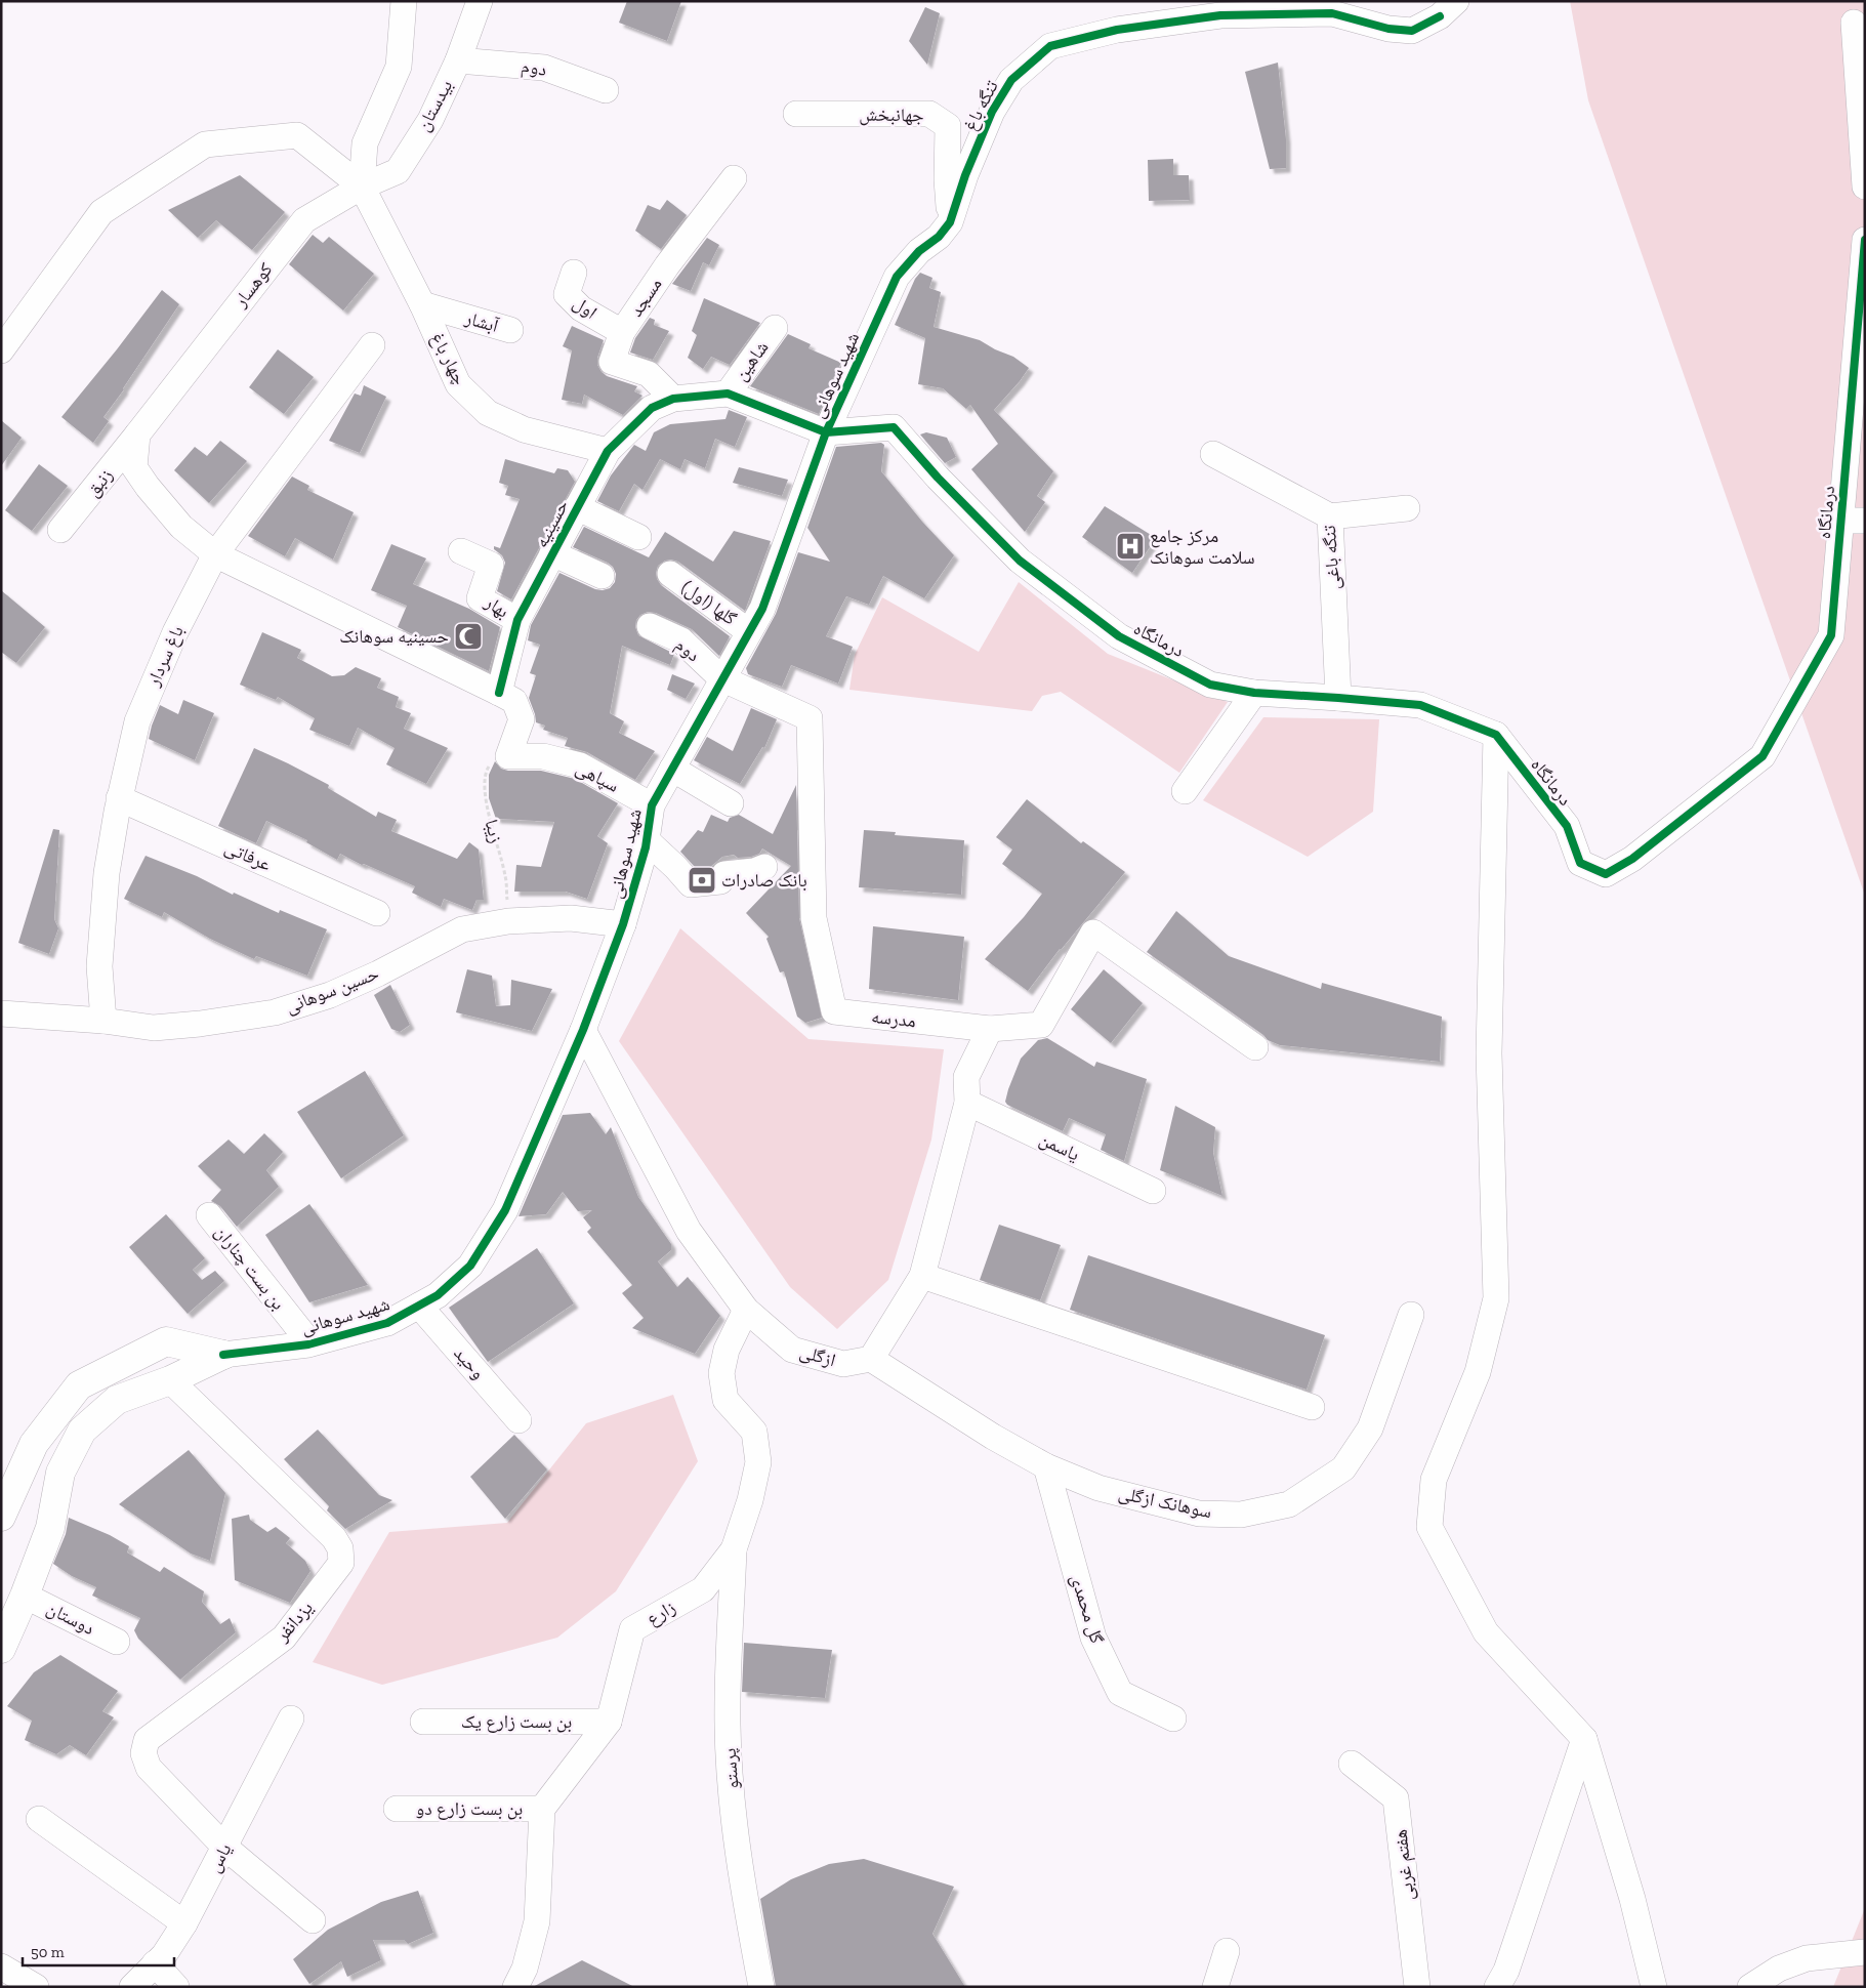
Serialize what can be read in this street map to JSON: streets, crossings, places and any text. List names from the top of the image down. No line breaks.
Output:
{"streets":{"main road":["شهید سوهانی"],"street":["دوم","بیدستان","تنگه باغ","جهانبخش","کوهسار","مسجد","اول","آبشار","چهار باغ","شاهین","زنبق","درمانگاه","حسینیه","تنگه باغی","گلها (اول)","بهار","باغ سردار","سپاهی","عرفاتی","حسین سوهانی","مدرسه","یاسمن","بن بست چناران","ازگلی","وحید","سوهانک ازگلی","گل محمدی","زارع","دوستان","یزدانفر","بن بست زارع یک","پرستو","بن بست زارع دو","یاس","هفتم غربی"],"path":["زیبا"]},"crossings":[["دوم","بیدستان"],["دوم","شهید سوهانی"],["دوم","مدرسه"],["بیدستان","کوهسار"],["بیدستان","چهار باغ"],["تنگه باغ","جهانبخش"],["تنگه باغ","شهید سوهانی"],["جهانبخش","شهید سوهانی"],["کوهسار","چهار باغ"],["کوهسار","زنبق"],["مسجد","اول"],["مسجد","حسینیه"],["آبشار","چهار باغ"],["چهار باغ","حسینیه"],["شاهین","حسینیه"],["شهید سوهانی","درمانگاه"],["شهید سوهانی","گلها (اول)"],["شهید سوهانی","سپاهی"],["شهید سوهانی","حسین سوهانی"],["شهید سوهانی","مدرسه"],["شهید سوهانی","بن بست چناران"],["شهید سوهانی","ازگلی"],["شهید سوهانی","وحید"],["شهید سوهانی","دوستان"],["شهید سوهانی","یزدانفر"],["درمانگاه","تنگه باغی"],["حسینیه","بهار"],["باغ سردار","عرفاتی"],["باغ سردار","حسین سوهانی"],["سپاهی","زیبا"],["زیبا","حسین سوهانی"],["ازگلی","سوهانک ازگلی"],["ازگلی","زارع"],["سوهانک ازگلی","گل محمدی"],["زارع","بن بست زارع یک"],["زارع","پرستو"],["زارع","بن بست زارع دو"],["یزدانفر","یاس"]],"places":{"hospital":["مرکز جامع سلامت سوهانک"],"mosque":["حسینیه سوهانک"],"bank":["بانک صادرات"]},"scale_bar":"50 m"}
